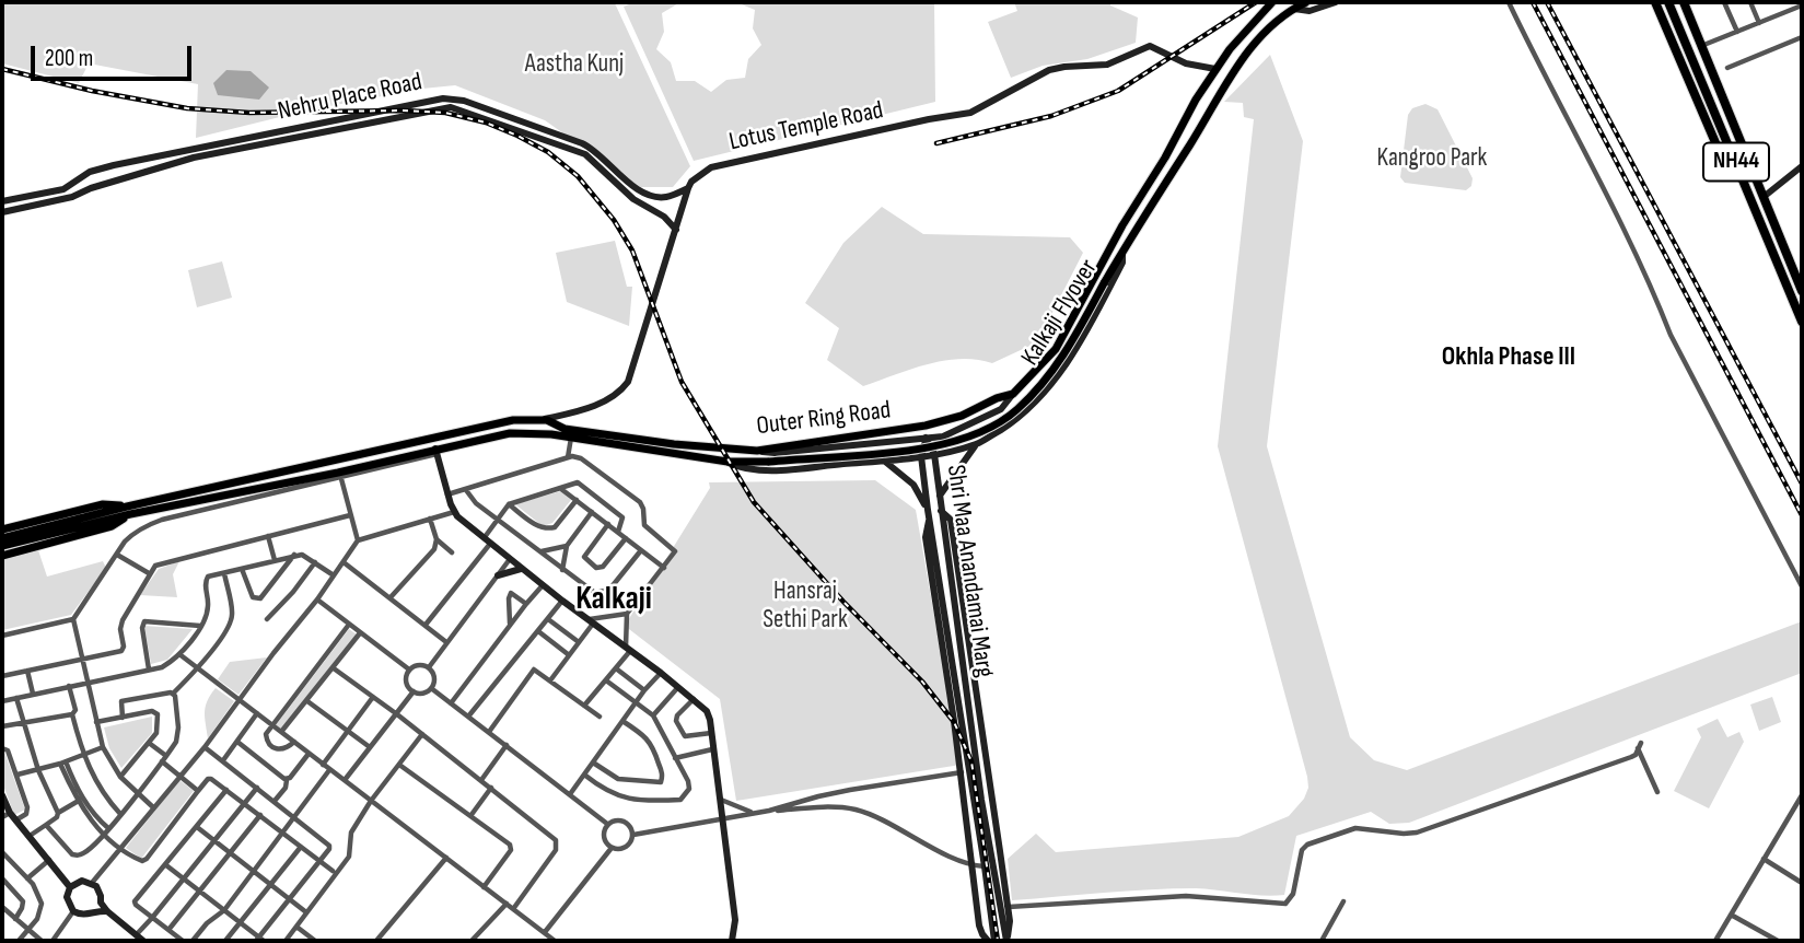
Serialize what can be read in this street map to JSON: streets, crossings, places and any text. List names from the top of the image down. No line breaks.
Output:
{"streets":{"highway":["NH44"],"main road":["Kalkaji Flyover","Outer Ring Road"],"street":["Nehru Place Road","Lotus Temple Road","Shri Maa Anandamai Marg"]},"crossings":[["Nehru Place Road","Lotus Temple Road"],["Lotus Temple Road","Outer Ring Road"]],"districts":["Okhla Phase III","Kalkaji"],"parks":["Aastha Kunj","Kangroo Park","Hansraj Sethi Park"],"scale_bar":"200 m"}
